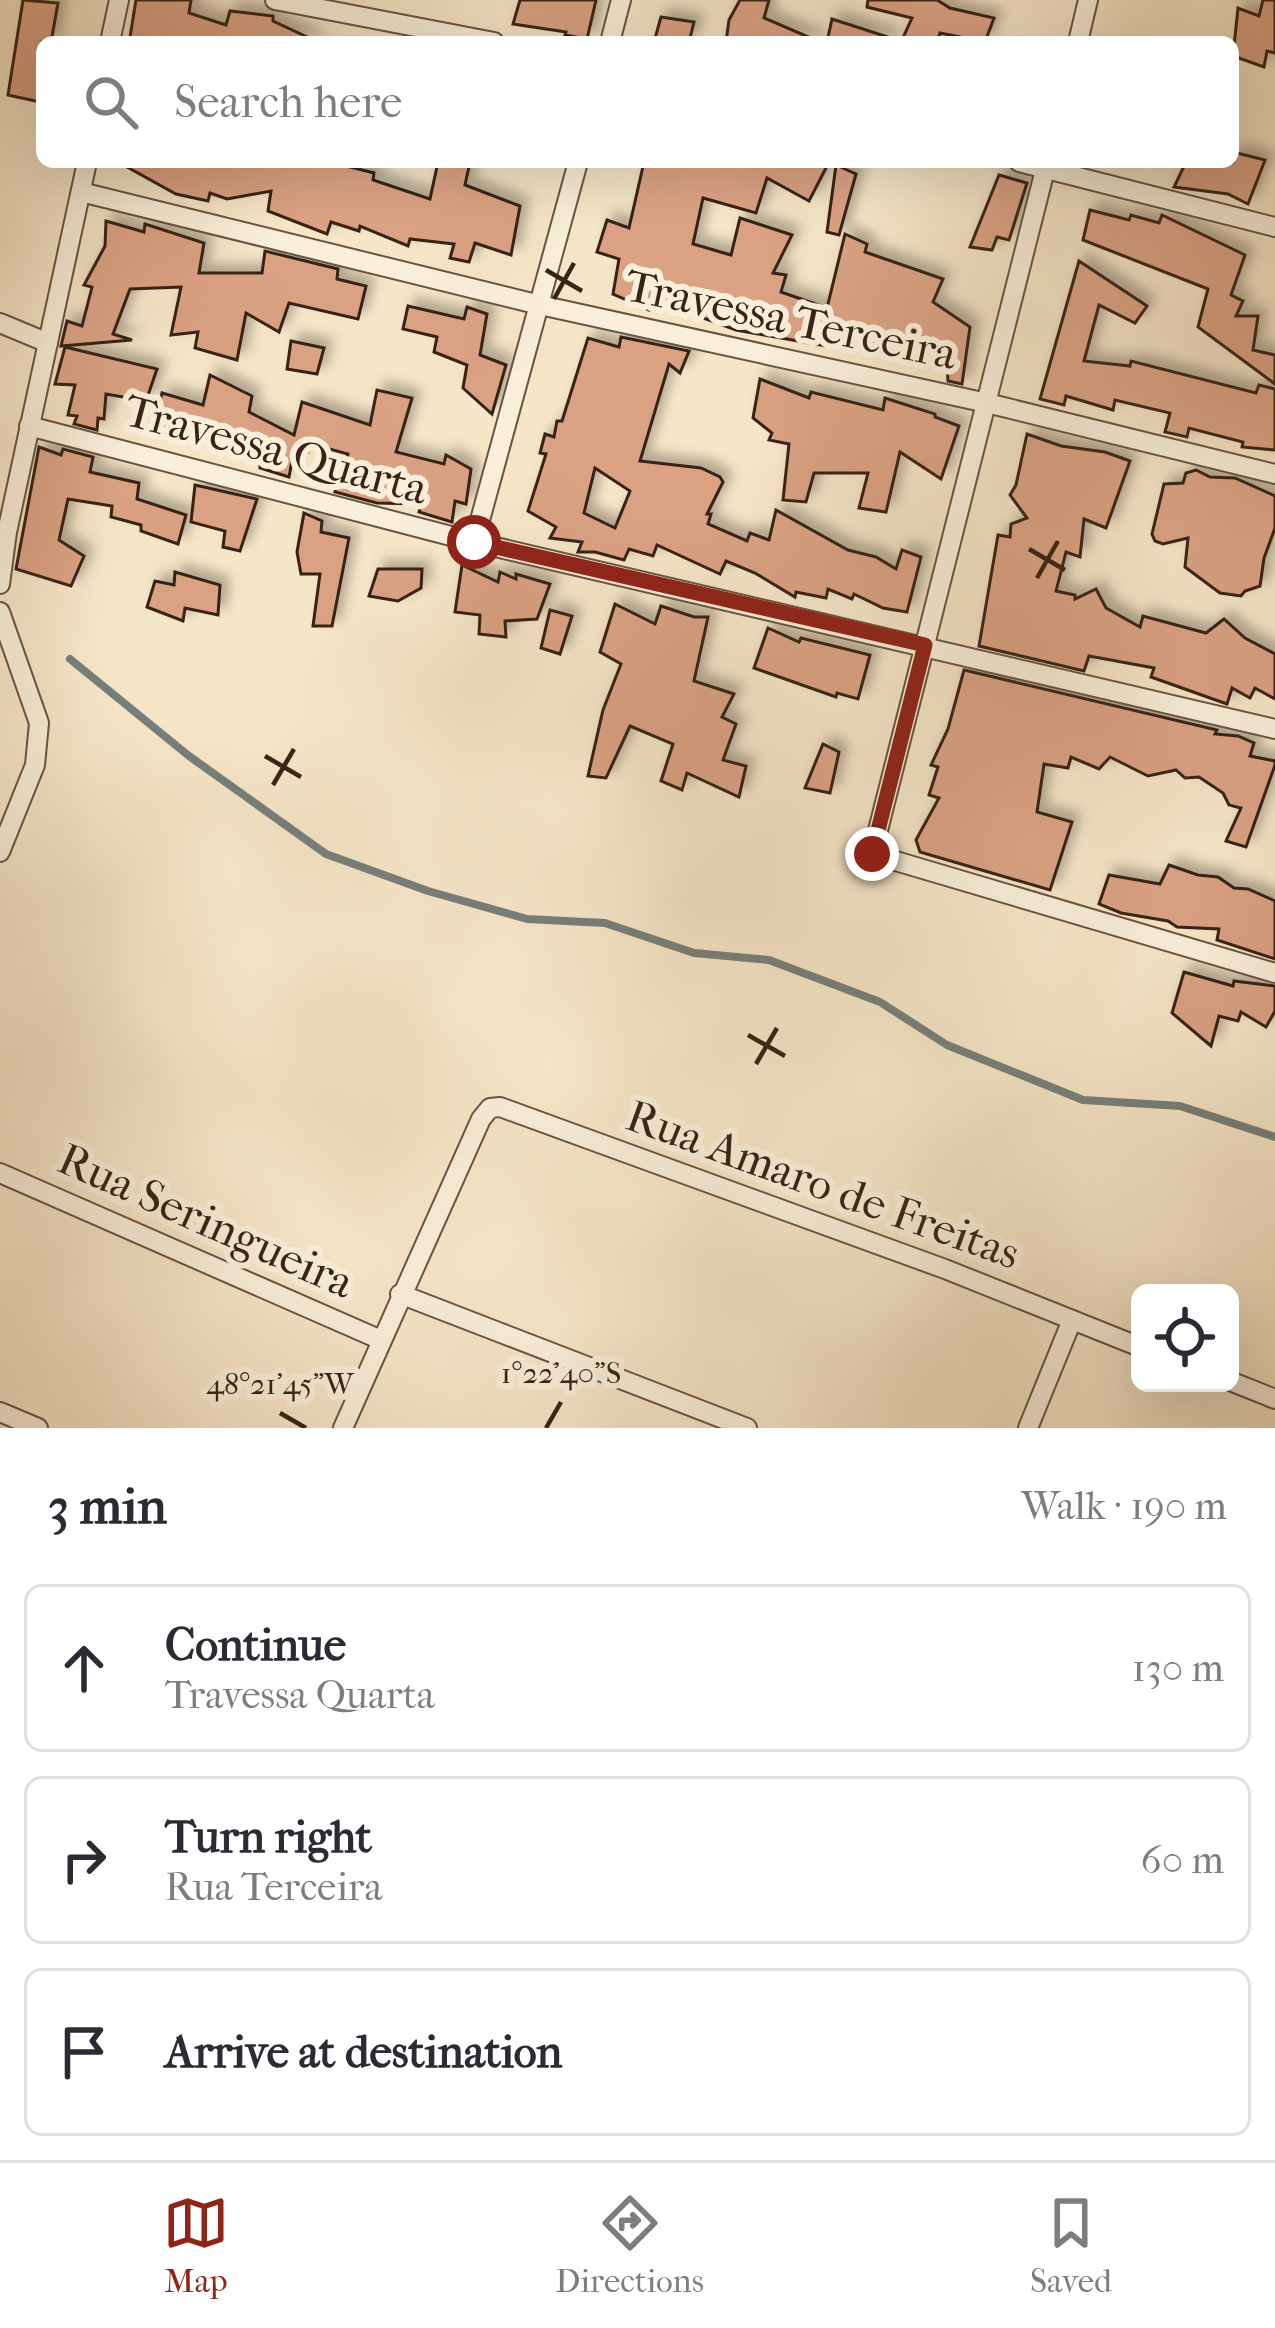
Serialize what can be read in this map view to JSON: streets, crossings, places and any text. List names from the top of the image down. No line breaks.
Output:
{"streets":{"street":["Travessa Terceira","Travessa Quarta","Rua Amaro de Freitas","Rua Seringueira"]},"page":{"search":"Search here","heading":["3 min","Walk · 190 m"],"list":[["Continue","Travessa Quarta","130 m"],["Turn right","Rua Terceira","60 m"],"Arrive at destination"],"nav":["Map","Directions","Saved"]},"coordinates":["1°22'40\"S","48°21'45\"W"]}
